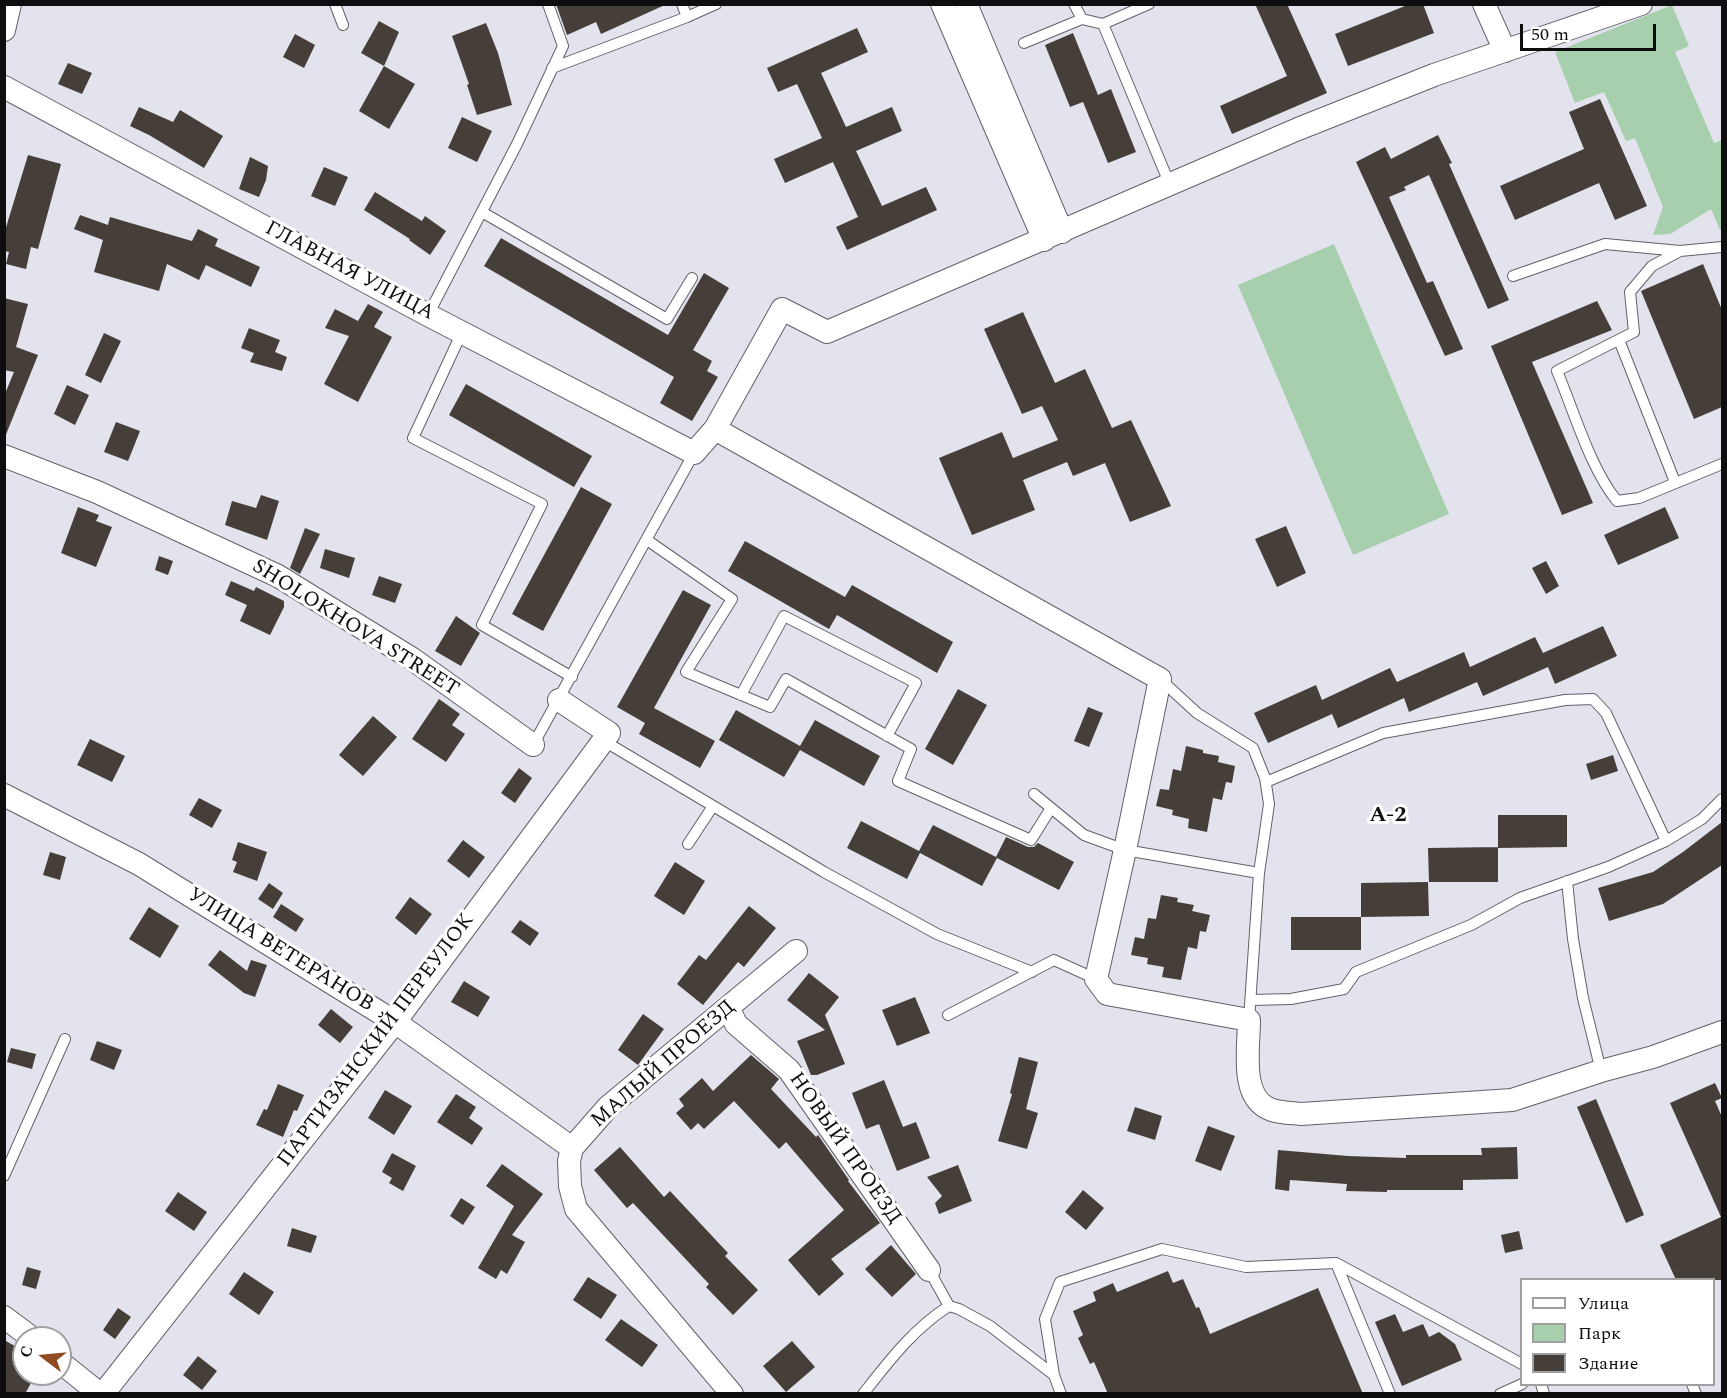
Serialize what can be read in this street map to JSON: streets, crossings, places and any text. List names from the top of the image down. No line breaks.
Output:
{"streets":{"street":["ГЛАВНАЯ УЛИЦА","SHOLOKHOVA STREET","УЛИЦА ВЕТЕРАНОВ","ПАРТИЗАНСКИЙ ПЕРЕУЛОК","МАЛЫЙ ПРОЕЗД","НОВЫЙ ПРОЕЗД"]},"crossings":[["УЛИЦА ВЕТЕРАНОВ","ПАРТИЗАНСКИЙ ПЕРЕУЛОК"],["УЛИЦА ВЕТЕРАНОВ","МАЛЫЙ ПРОЕЗД"],["МАЛЫЙ ПРОЕЗД","НОВЫЙ ПРОЕЗД"]],"districts":["А-2"],"legend":["Улица","Парк","Здание"],"scale_bar":"50 m","north":"left"}
